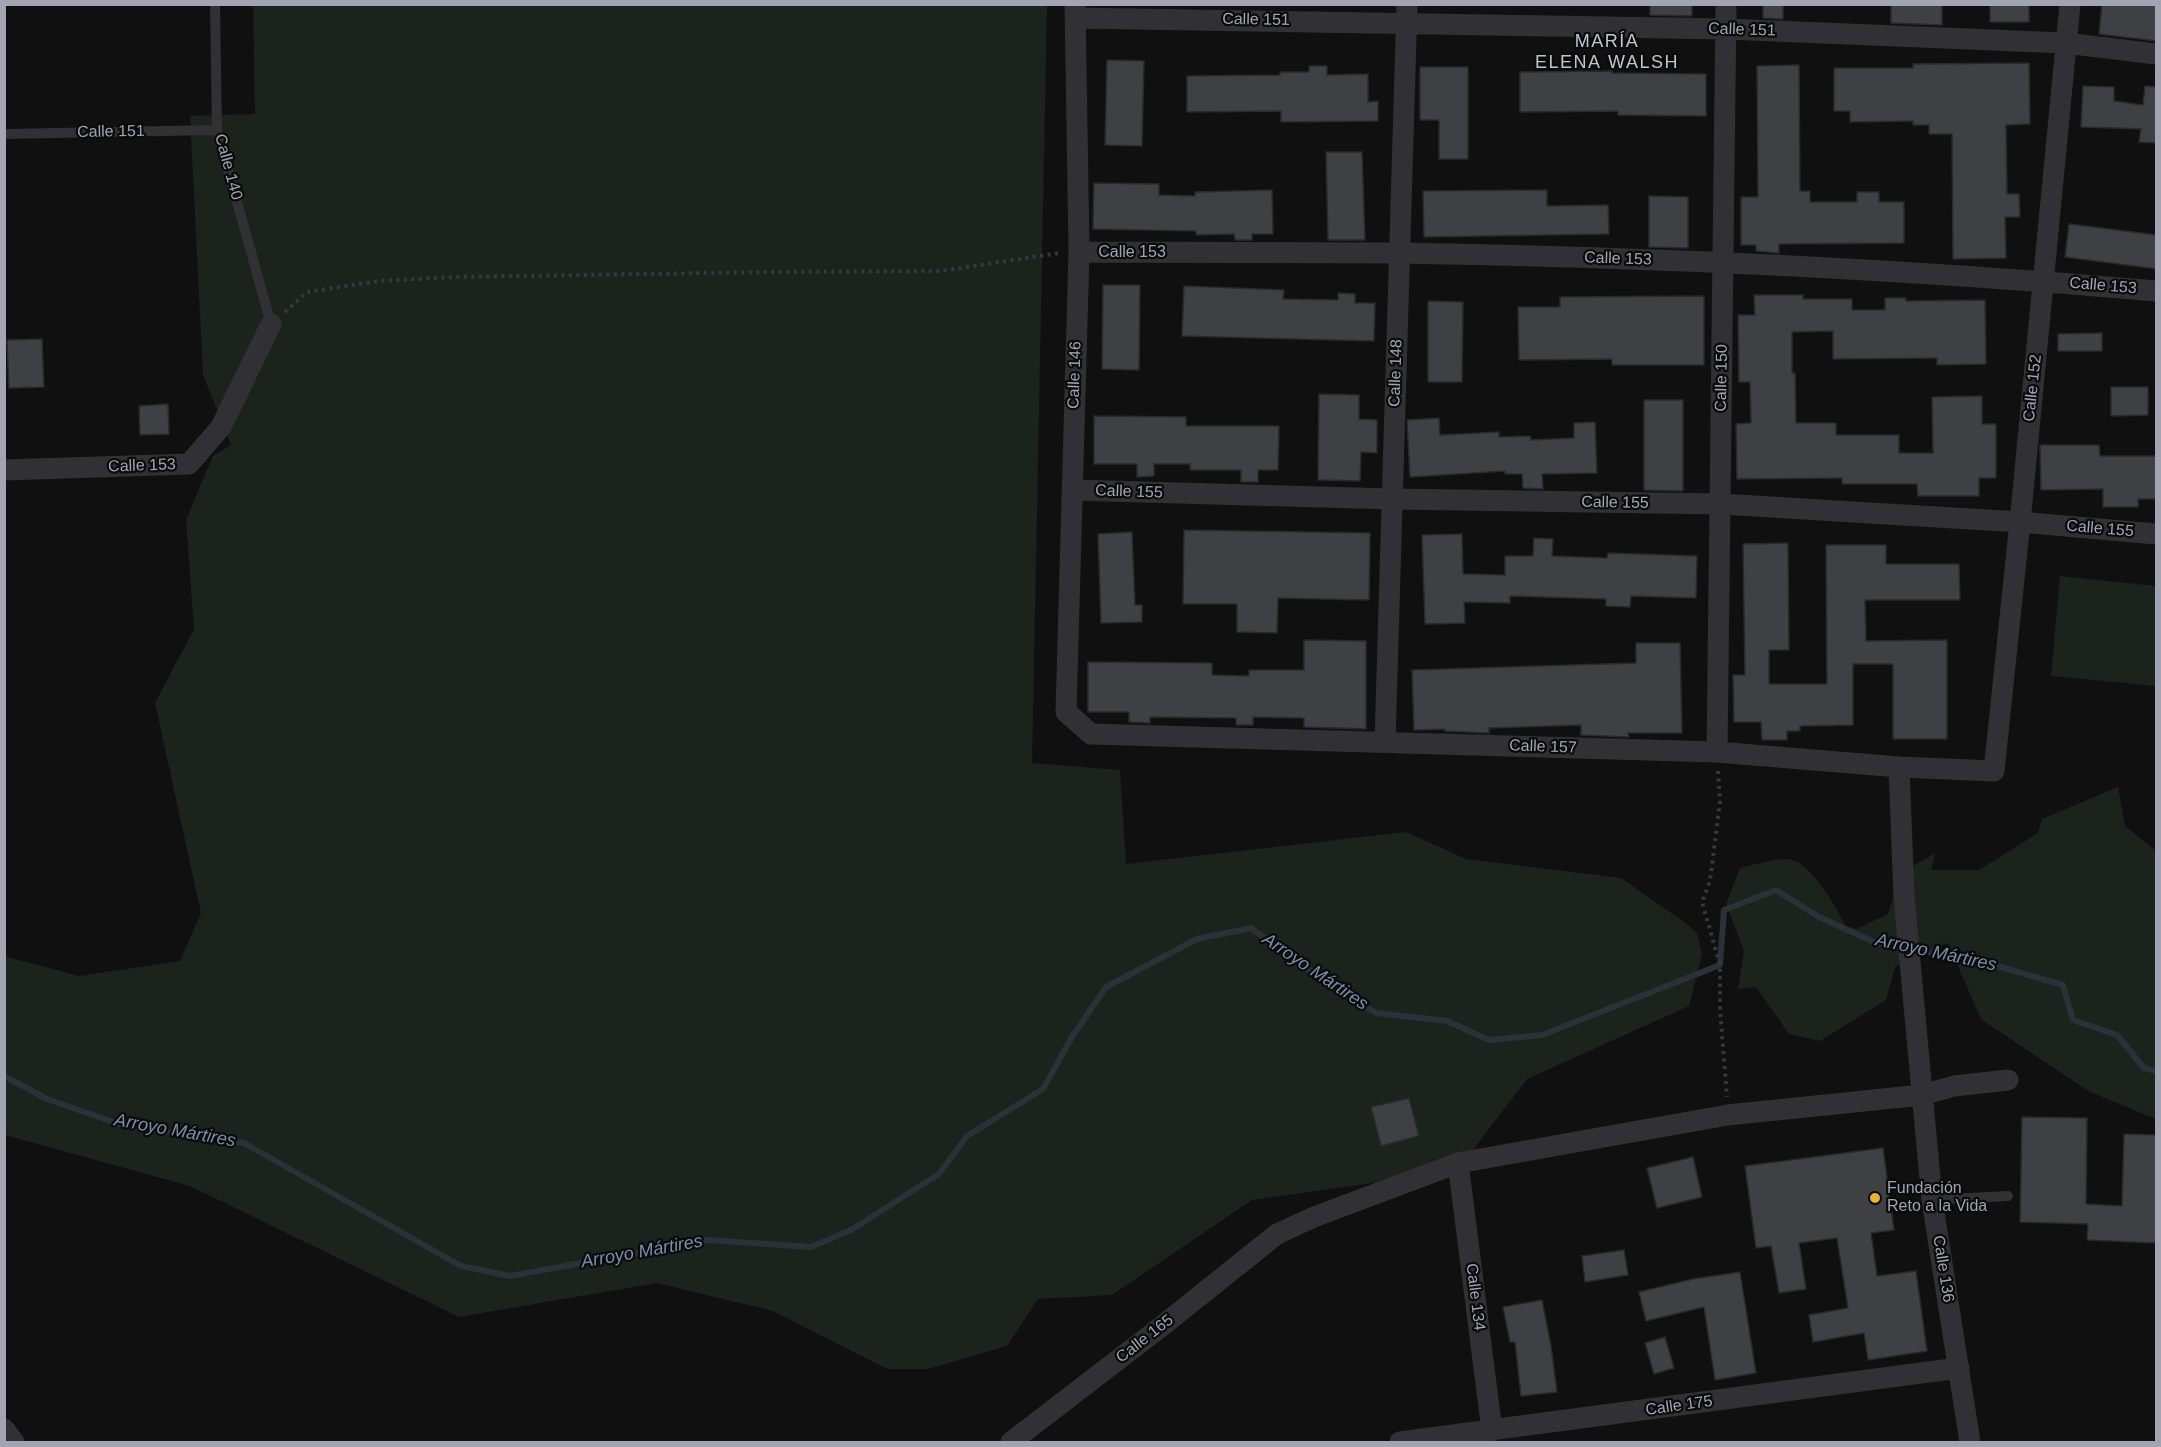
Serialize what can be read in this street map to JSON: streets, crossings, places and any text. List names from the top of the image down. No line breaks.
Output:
{"streets":{"street":["Calle 151","Calle 153","Calle 148","Calle 146","Calle 150","Calle 152","Calle 155","Calle 157","Calle 136","Calle 134","Calle 165","Calle 175"],"lane":["Calle 140"]},"crossings":[["Calle 151","Calle 140"],["Calle 151","Calle 148"],["Calle 151","Calle 146"],["Calle 151","Calle 150"],["Calle 151","Calle 152"],["Calle 140","Calle 153"],["Calle 153","Calle 148"],["Calle 153","Calle 146"],["Calle 153","Calle 150"],["Calle 153","Calle 152"],["Calle 148","Calle 155"],["Calle 148","Calle 157"],["Calle 146","Calle 155"],["Calle 146","Calle 157"],["Calle 150","Calle 155"],["Calle 150","Calle 157"],["Calle 152","Calle 155"],["Calle 152","Calle 157"],["Calle 157","Calle 136"],["Calle 136","Calle 165"],["Calle 136","Calle 175"],["Calle 134","Calle 165"],["Calle 134","Calle 175"]],"districts":["MARÍA ELENA WALSH"],"water":["Arroyo Mártires"],"places":["Fundación Reto a la Vida"]}
